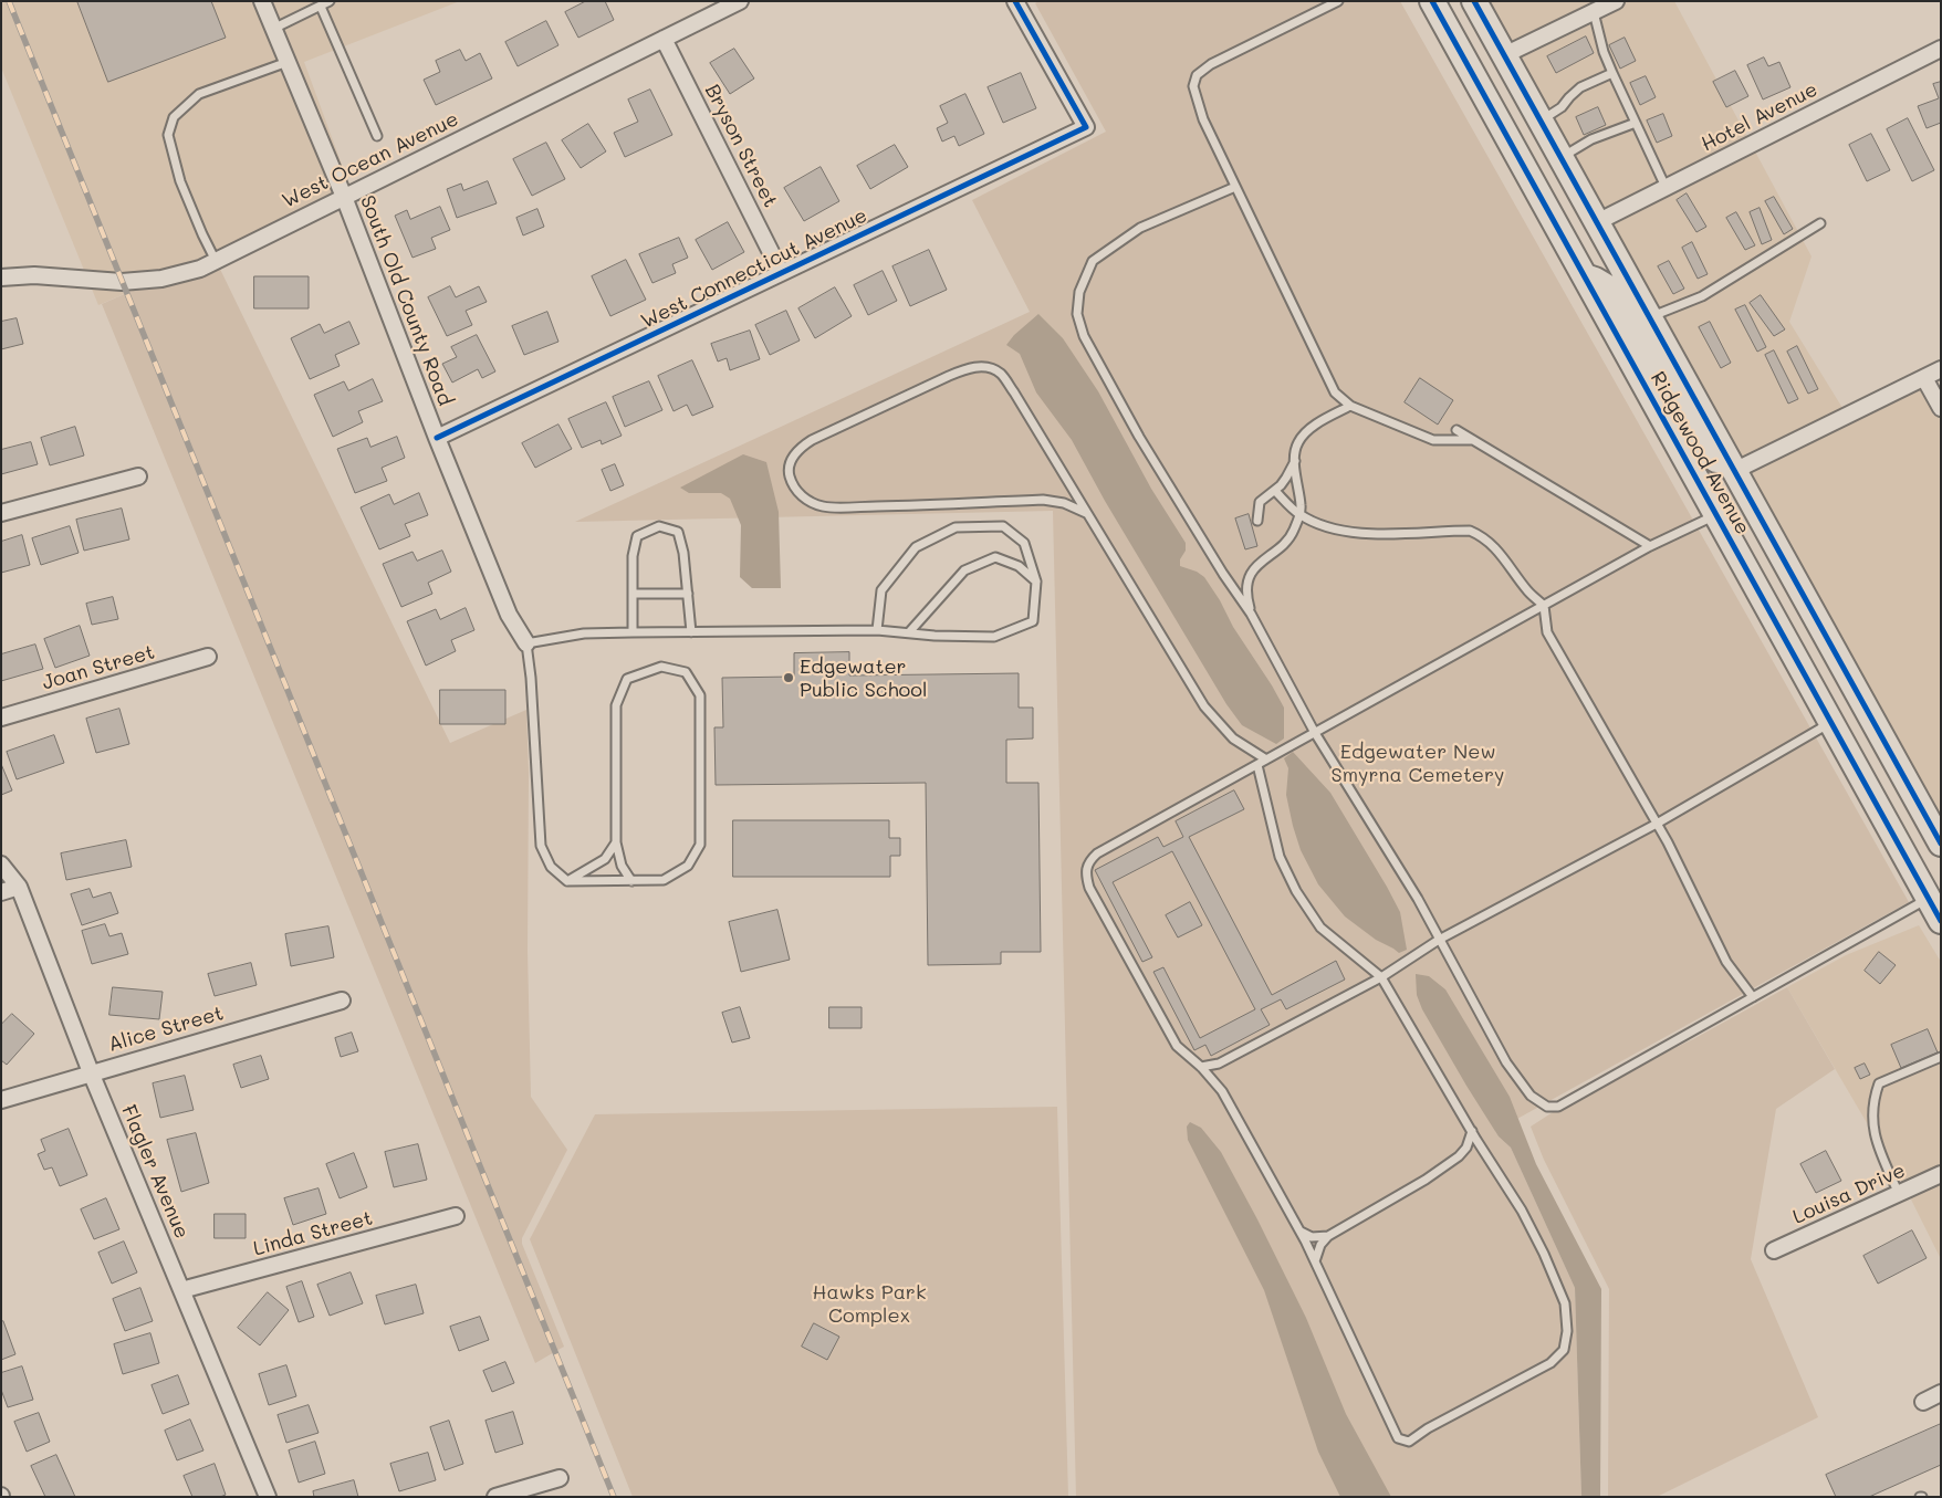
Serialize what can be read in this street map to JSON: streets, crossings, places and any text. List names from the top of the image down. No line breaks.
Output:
{"streets":{"main road":["Ridgewood Avenue"],"street":["Hotel Avenue","Bryson Street","West Ocean Avenue","West Connecticut Avenue","South Old County Road","Joan Street","Alice Street","Flagler Avenue","Louisa Drive","Linda Street"]},"crossings":[["Hotel Avenue","Ridgewood Avenue"],["Bryson Street","West Ocean Avenue"],["Bryson Street","West Connecticut Avenue"],["West Ocean Avenue","South Old County Road"],["West Connecticut Avenue","South Old County Road"],["Alice Street","Flagler Avenue"],["Flagler Avenue","Linda Street"]],"parks":["Edgewater New Smyrna Cemetery","Hawks Park Complex"],"places":["Edgewater Public School"]}
